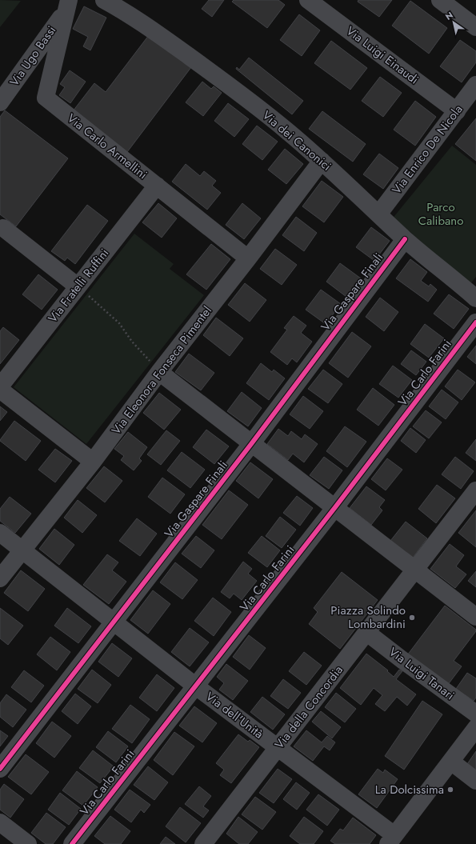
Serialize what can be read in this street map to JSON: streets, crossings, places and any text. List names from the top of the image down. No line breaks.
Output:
{"streets":{"street":["Via Luigi Einaudi","Via Ugo Bassi","Via dei Canonici","Via Carlo Armellini","Via Enrico De Nicola","Via Fratelli Ruffini","Via Gaspare Finali","Via Eleonora Fonseca Pimentel","Via Carlo Farini","Via Luigi Tanari","Via della Concordia","Via dell'Unità"]},"crossings":[["Via Luigi Einaudi","Via Enrico De Nicola"],["Via Ugo Bassi","Via Carlo Armellini"],["Via dei Canonici","Via Enrico De Nicola"],["Via dei Canonici","Via Gaspare Finali"],["Via dei Canonici","Via Eleonora Fonseca Pimentel"],["Via Carlo Armellini","Via Fratelli Ruffini"],["Via Carlo Armellini","Via Eleonora Fonseca Pimentel"],["Via Gaspare Finali","Via dell'Unità"],["Via Eleonora Fonseca Pimentel","Via dell'Unità"],["Via Carlo Farini","Via dell'Unità"],["Via Luigi Tanari","Via della Concordia"],["Via della Concordia","Via dell'Unità"]],"parks":["Parco Calibano"],"places":["Piazza Solindo Lombardini","La Dolcissima"],"north":"top left"}
